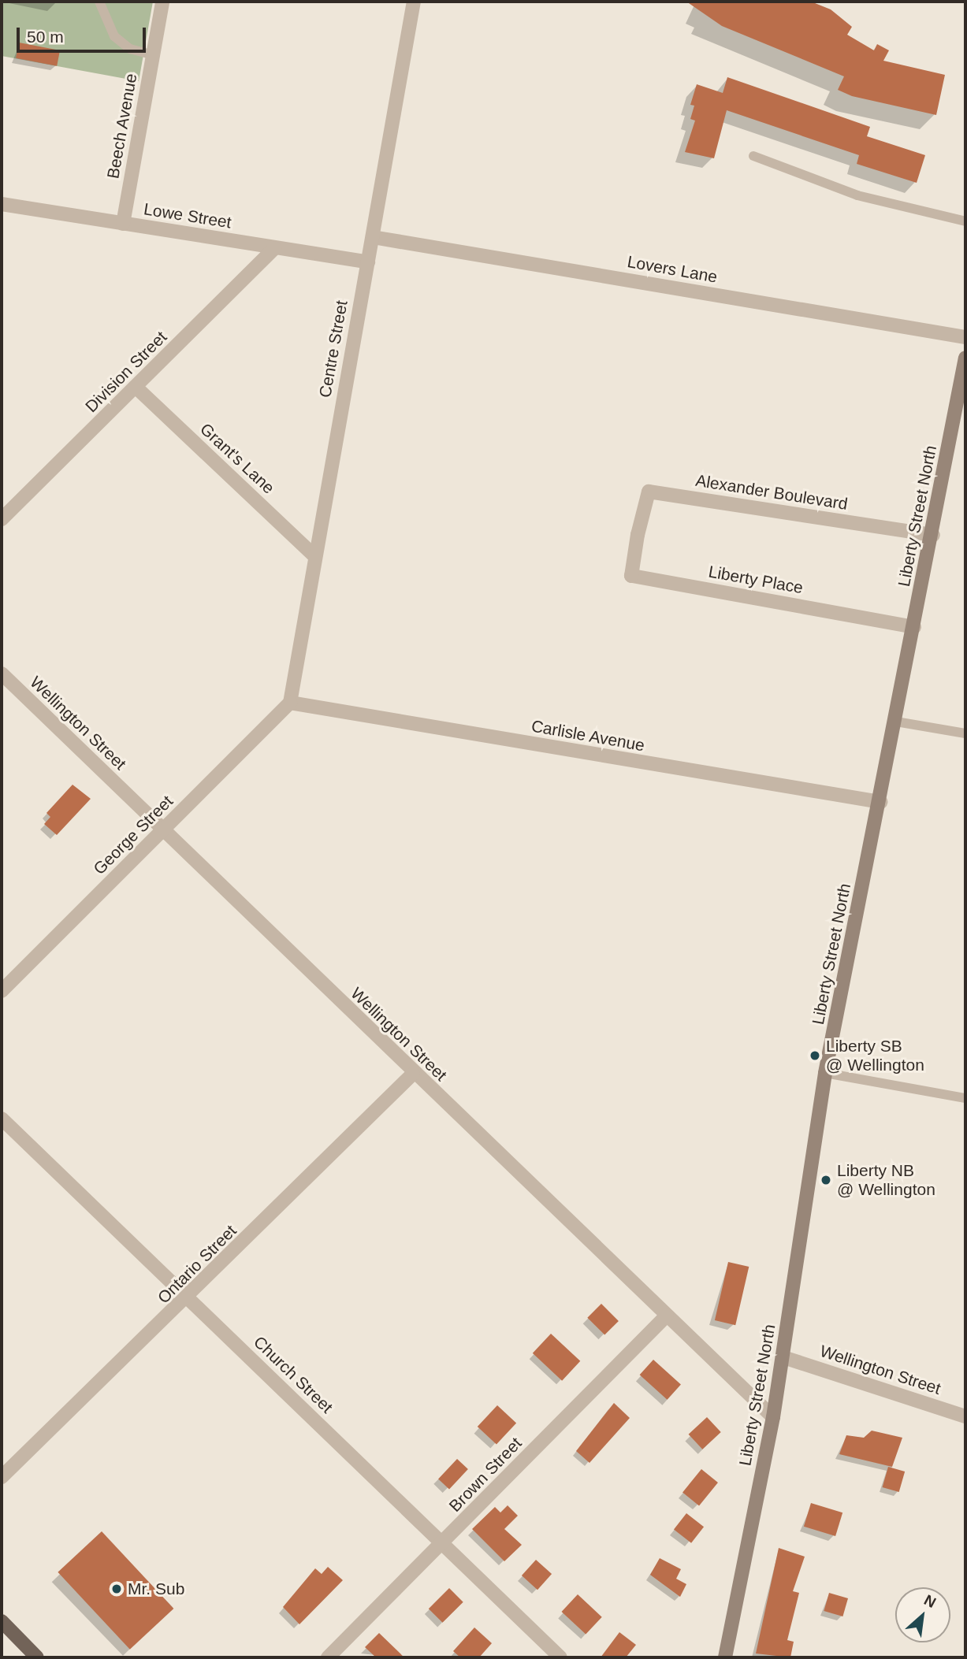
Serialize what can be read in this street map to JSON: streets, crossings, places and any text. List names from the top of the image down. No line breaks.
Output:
{"streets":{"main road":["Liberty Street North"],"street":["Beech Avenue","Lowe Street","Lovers Lane","Centre Street","Division Street","Grant's Lane","Alexander Boulevard","Liberty Place","Wellington Street","Carlisle Avenue","George Street","Ontario Street","Church Street","Brown Street"]},"crossings":[["Beech Avenue","Lowe Street"],["Lowe Street","Centre Street"],["Lowe Street","Division Street"],["Lovers Lane","Centre Street"],["Centre Street","Grant's Lane"],["Centre Street","Carlisle Avenue"],["Centre Street","George Street"],["Division Street","Grant's Lane"],["Alexander Boulevard","Liberty Street North"],["Alexander Boulevard","Liberty Place"],["Liberty Street North","Liberty Place"],["Liberty Street North","Wellington Street"],["Liberty Street North","Carlisle Avenue"],["Wellington Street","George Street"],["Wellington Street","Ontario Street"],["Wellington Street","Brown Street"],["Carlisle Avenue","George Street"],["Ontario Street","Church Street"],["Church Street","Brown Street"]],"places":["Liberty SB @ Wellington","Liberty NB @ Wellington","Mr. Sub"],"scale_bar":"50 m","north":"top right"}
